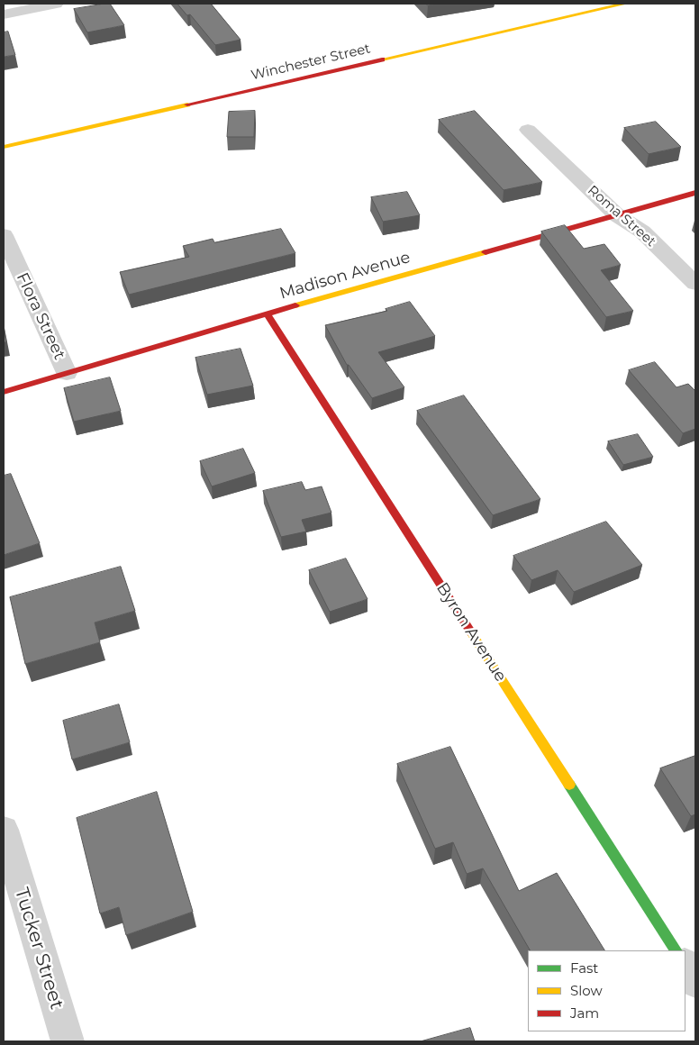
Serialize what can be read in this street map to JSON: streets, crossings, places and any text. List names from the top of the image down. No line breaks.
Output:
{"streets":{"street":["Winchester Street","Roma Street","Madison Avenue","Flora Street","Byron Avenue","Tucker Street"]},"crossings":[["Roma Street","Madison Avenue"],["Madison Avenue","Flora Street"],["Madison Avenue","Byron Avenue"]],"legend":["Fast","Slow","Jam"]}
